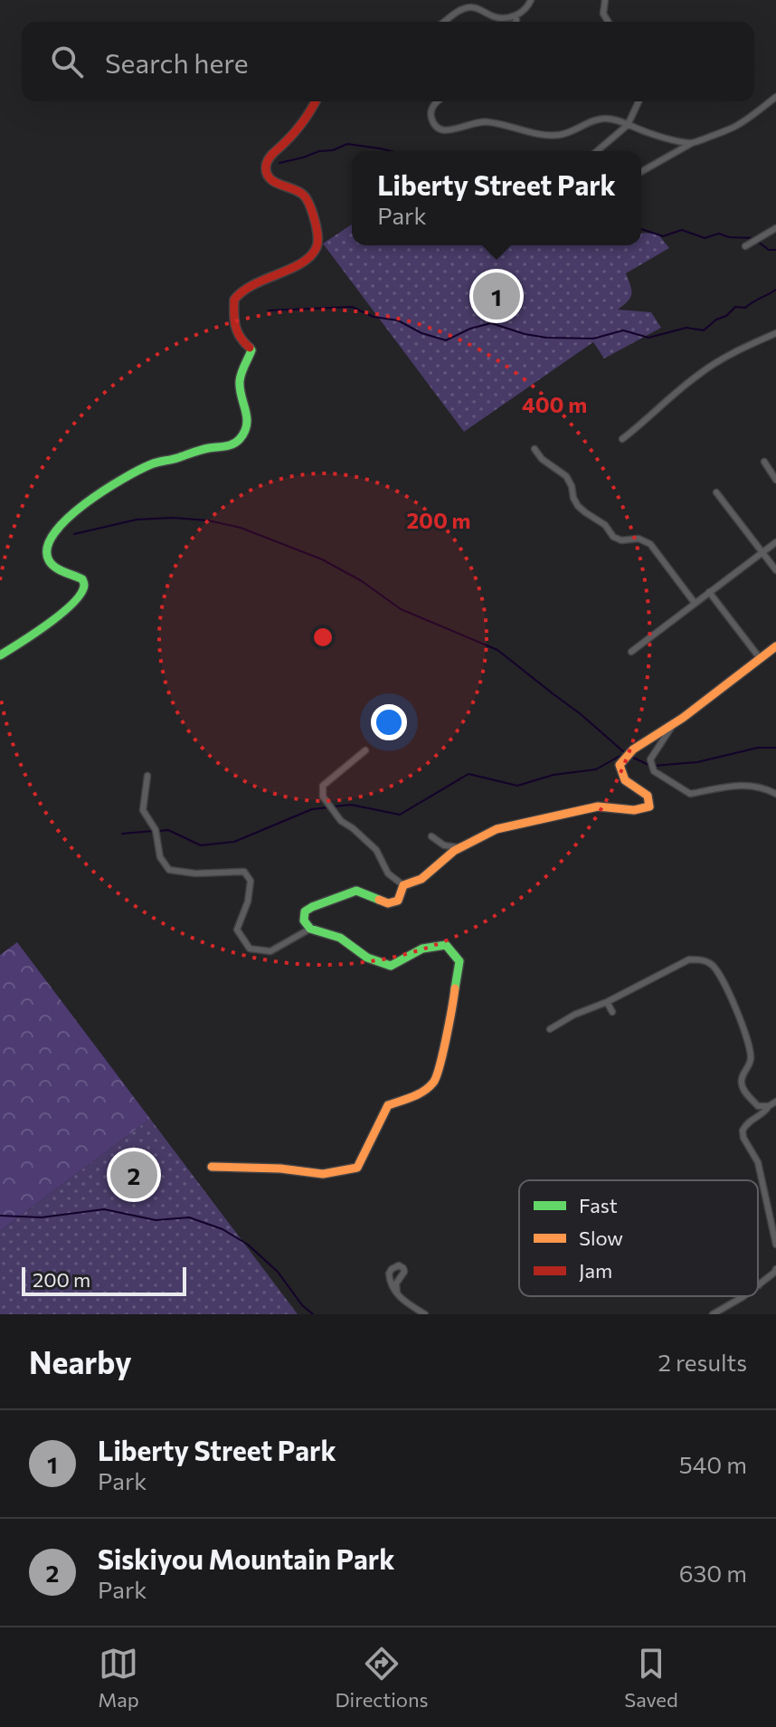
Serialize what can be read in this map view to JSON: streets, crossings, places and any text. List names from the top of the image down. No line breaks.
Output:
{"legend":["Fast","Slow","Jam"],"scale_bar":"200 m","page":{"search":"Search here","popup":["Liberty Street Park","Park"],"pins":["1","2"],"scale":"200 m","heading":["Nearby","2 results"],"list":[{"mark":"1","name":"Liberty Street Park","note":"Park","value":"540 m"},{"mark":"2","name":"Siskiyou Mountain Park","note":"Park","value":"630 m"}],"nav":["Map","Directions","Saved"]},"rings":["400 m","200 m"]}
